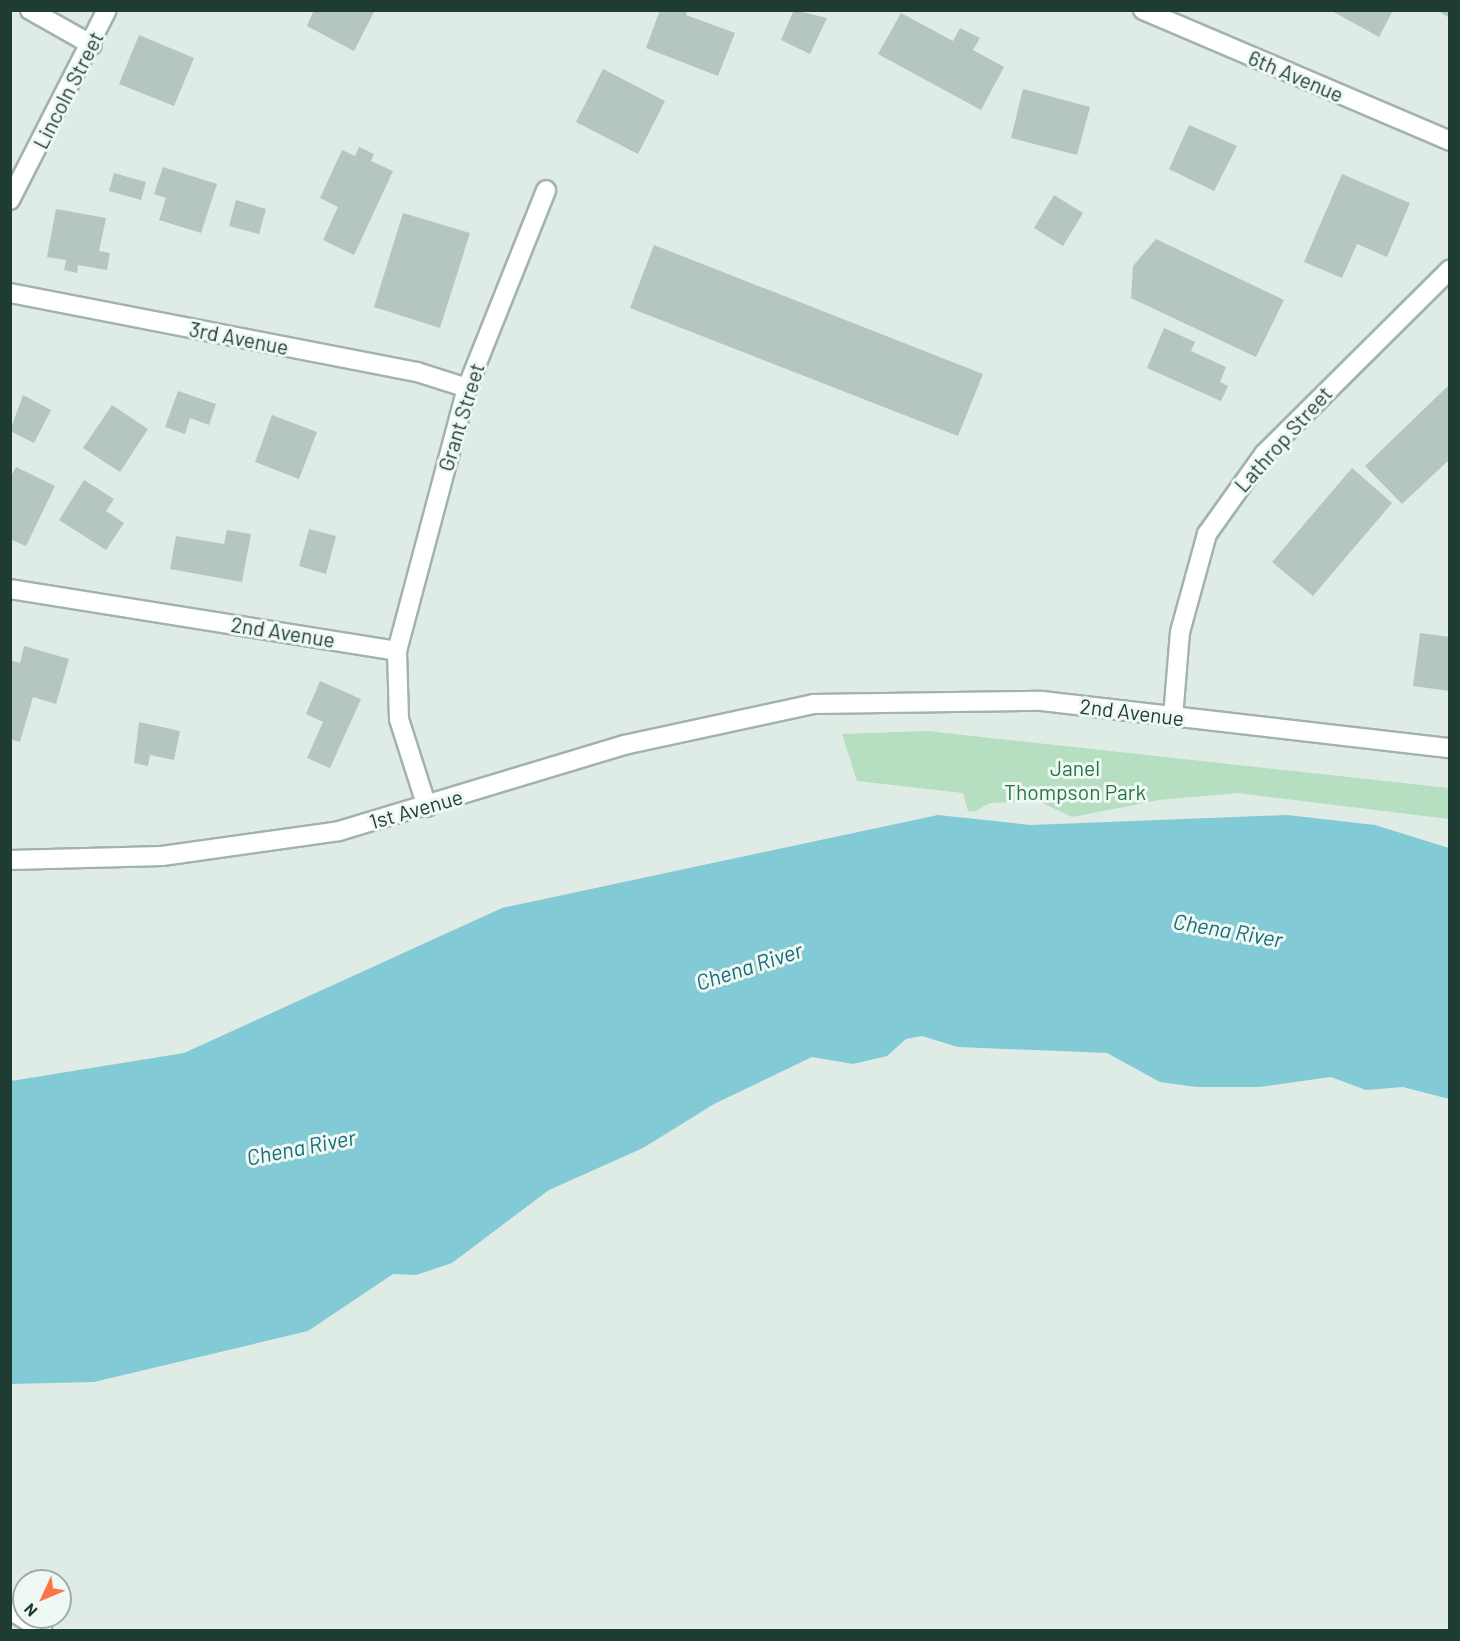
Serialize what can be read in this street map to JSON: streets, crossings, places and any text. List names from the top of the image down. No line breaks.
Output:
{"streets":{"street":["6th Avenue","Lincoln Street","3rd Avenue","Grant Street","Lathrop Street","2nd Avenue","1st Avenue"]},"crossings":[["3rd Avenue","Grant Street"],["Grant Street","2nd Avenue"],["Lathrop Street","2nd Avenue"],["2nd Avenue","1st Avenue"]],"water":["Chena River"],"parks":["Janel Thompson Park"],"north":"bottom left"}
